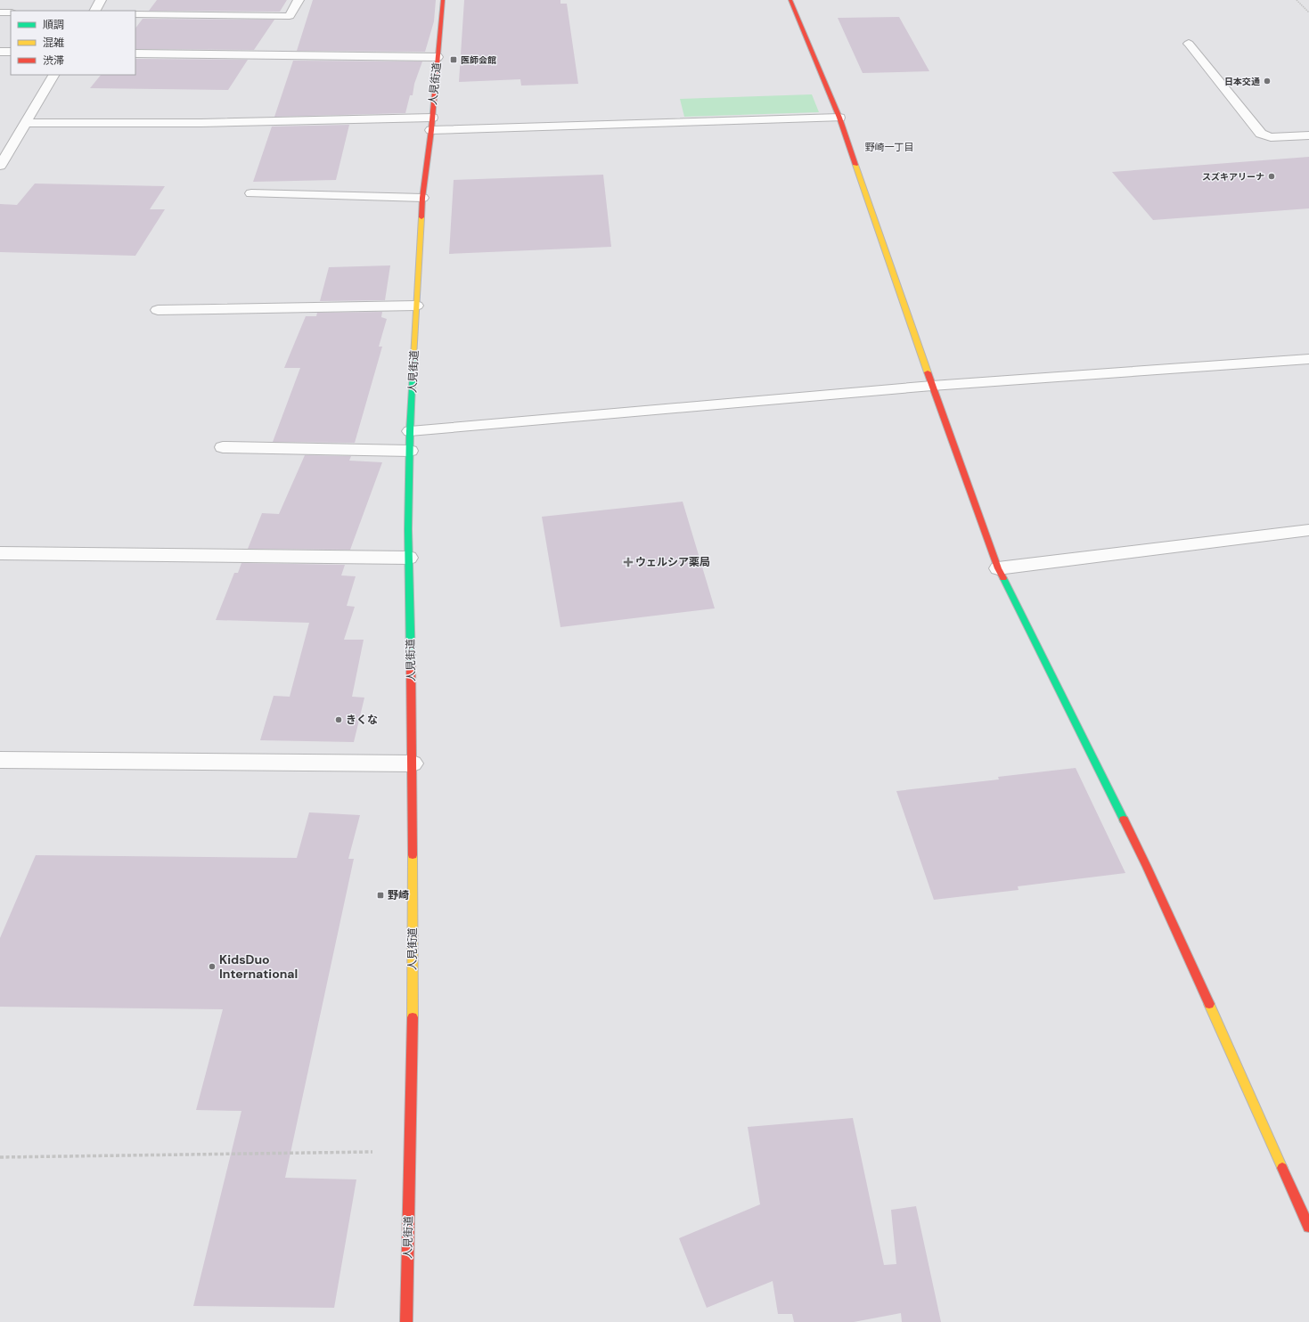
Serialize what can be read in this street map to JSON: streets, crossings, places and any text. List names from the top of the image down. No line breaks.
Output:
{"streets":{"main road":["人見街道"]},"districts":["野崎一丁目"],"places":{"transit":["医師会館","野崎"],"other":["日本交通","スズキアリーナ","きくな","KidsDuo International"],"health":["ウェルシア薬局"]},"legend":["順調","混雑","渋滞"]}
